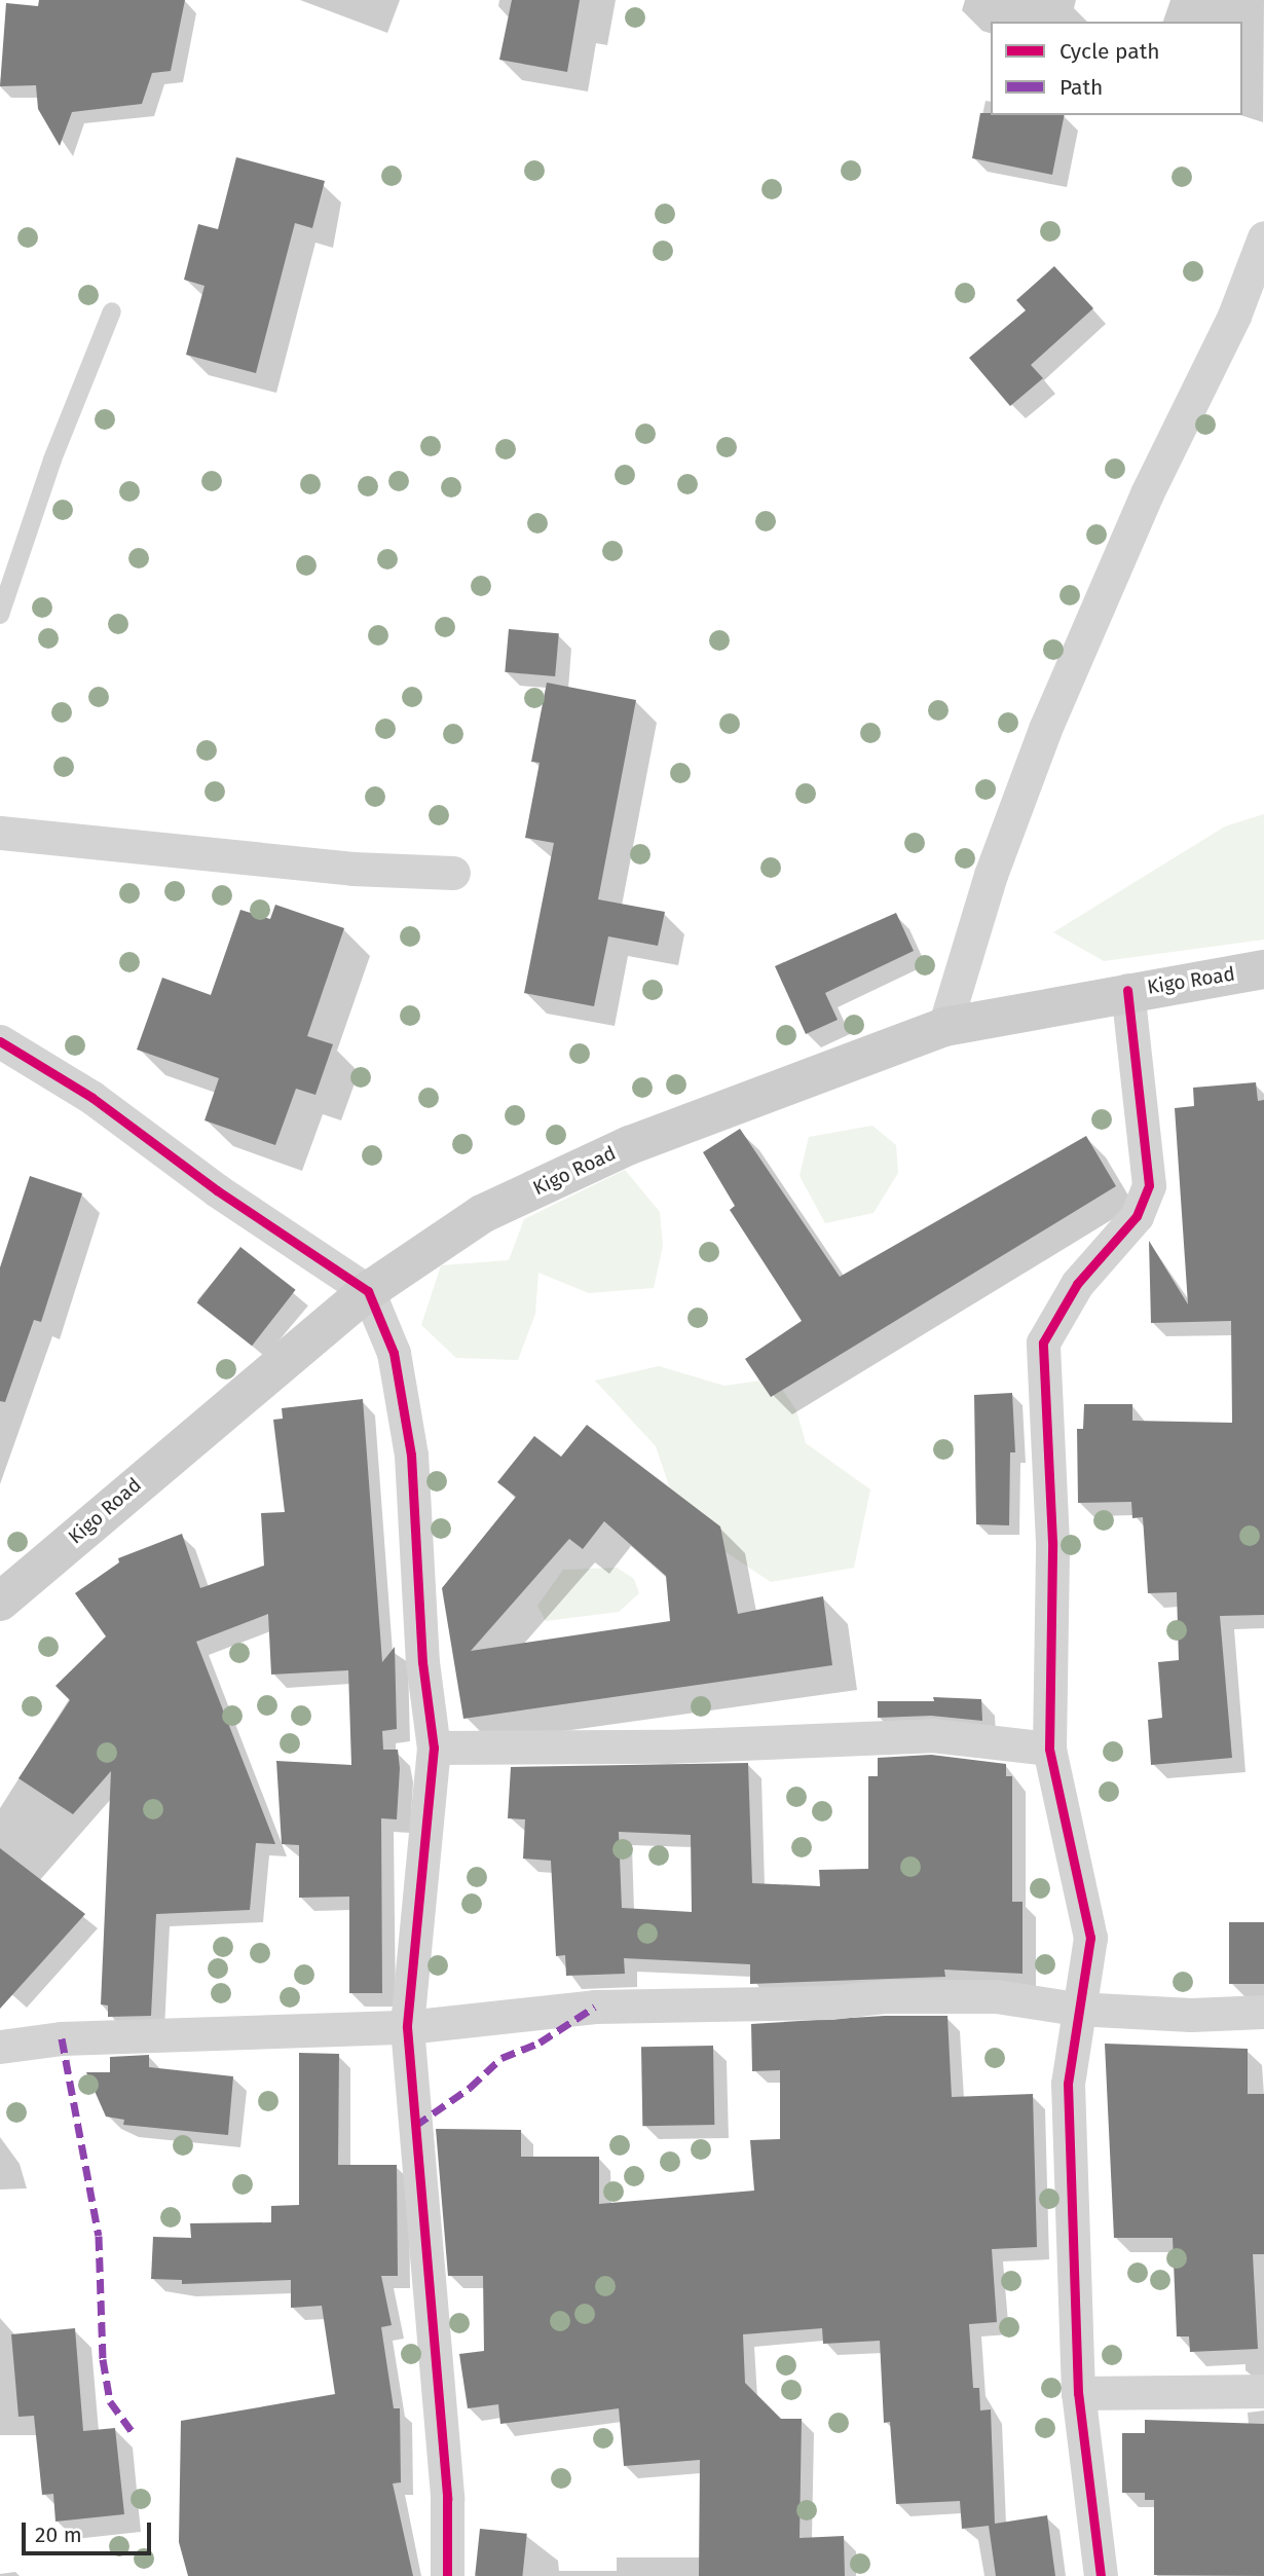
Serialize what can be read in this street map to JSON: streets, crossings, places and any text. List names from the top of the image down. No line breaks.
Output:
{"streets":{"street":["Kigo Road"]},"legend":["Cycle path","Path"],"scale_bar":"20 m"}
